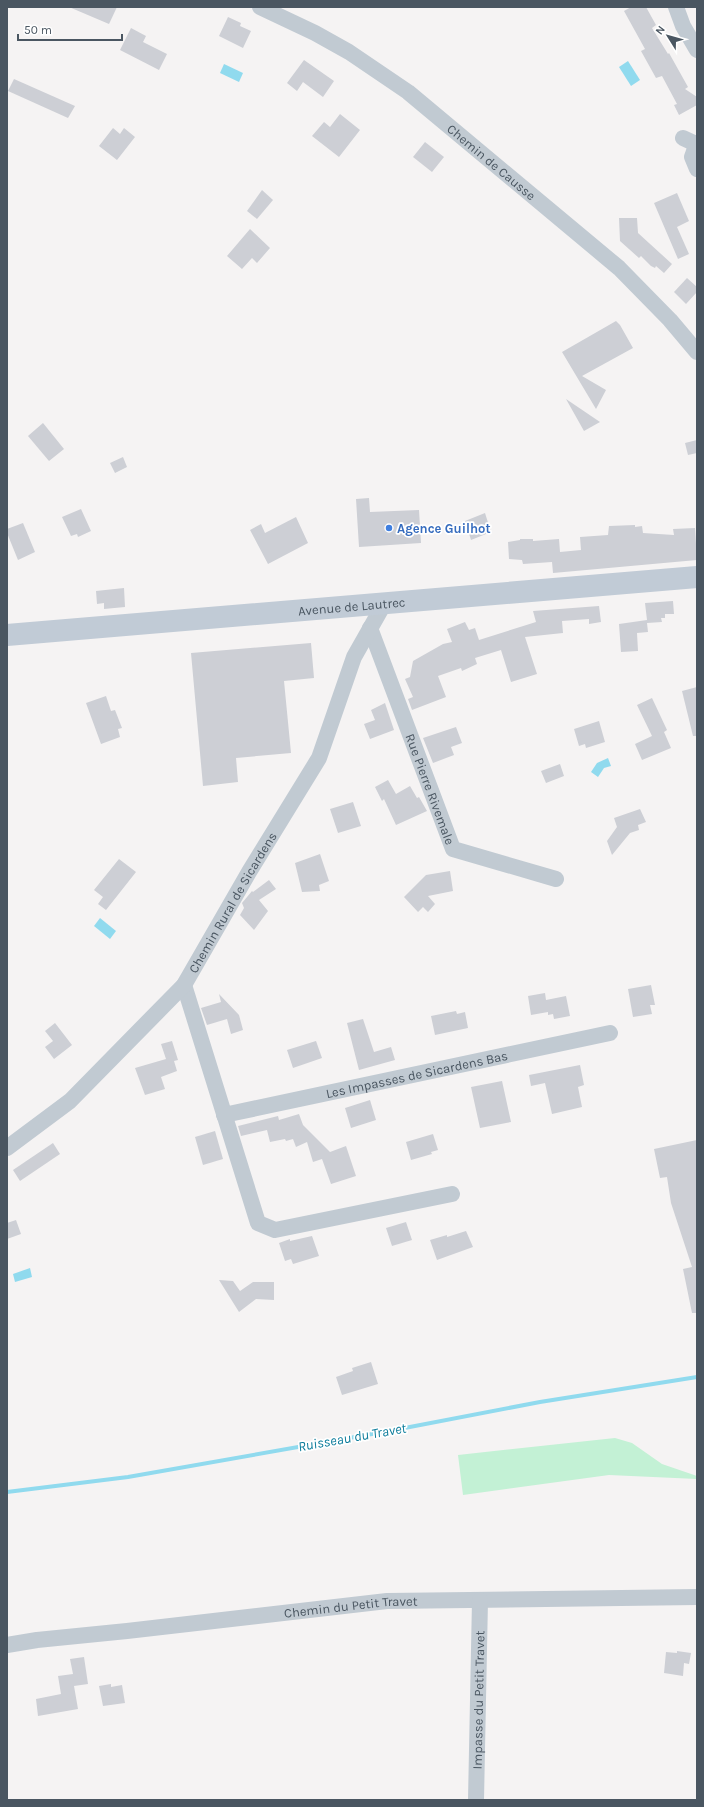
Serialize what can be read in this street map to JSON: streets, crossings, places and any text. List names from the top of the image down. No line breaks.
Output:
{"streets":{"main road":["Avenue de Lautrec"],"street":["Chemin de Causse","Rue Pierre Rivemale","Chemin Rural de Sicardens","Les Impasses de Sicardens Bas","Chemin du Petit Travet","Impasse du Petit Travet"]},"crossings":[["Avenue de Lautrec","Chemin Rural de Sicardens"],["Rue Pierre Rivemale","Chemin Rural de Sicardens"],["Chemin du Petit Travet","Impasse du Petit Travet"]],"water":["Ruisseau du Travet"],"places":["Agence Guilhot"],"scale_bar":"50 m","north":"top left"}
